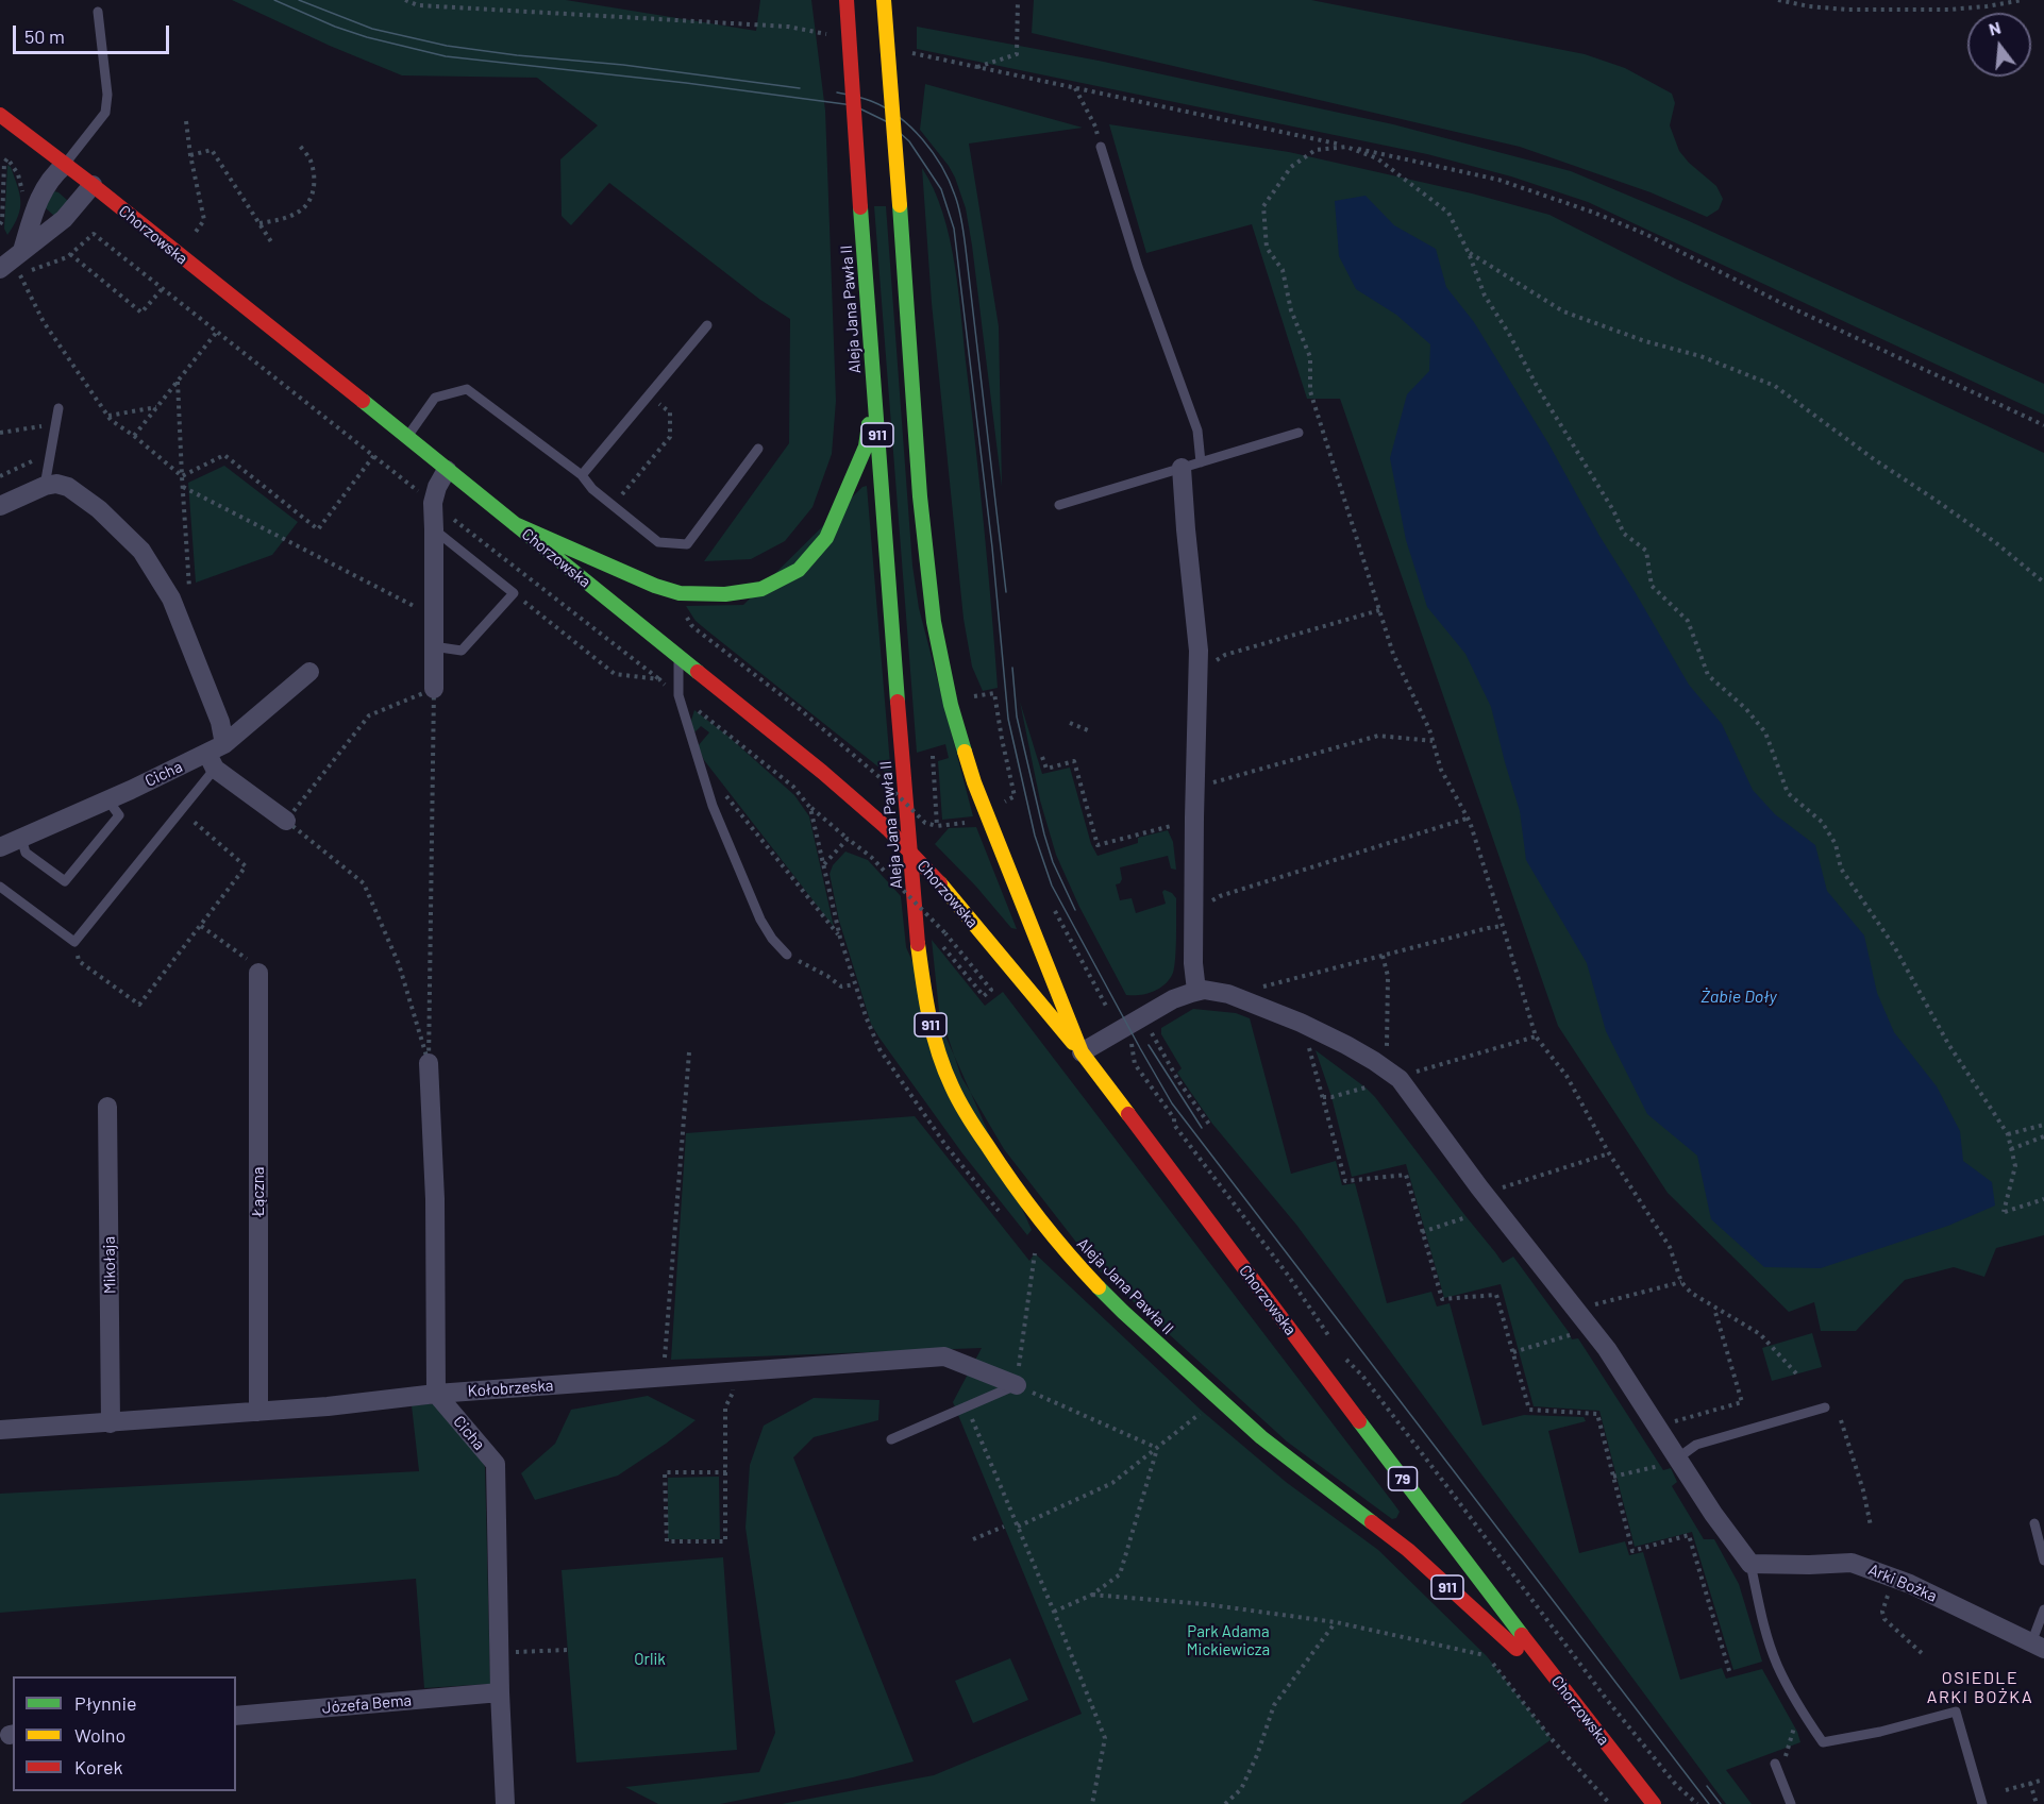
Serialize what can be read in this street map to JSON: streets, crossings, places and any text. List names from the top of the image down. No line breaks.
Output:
{"streets":{"main road":["Chorzowska","Aleja Jana Pawła II","911","79"],"street":["Cicha","Łączna","Mikołaja","Kołobrzeska","Arki Bożka","Józefa Bema"]},"crossings":[["Chorzowska","Aleja Jana Pawła II"],["Chorzowska","911"],["Cicha","Kołobrzeska"],["Cicha","Józefa Bema"],["Łączna","Kołobrzeska"],["Mikołaja","Kołobrzeska"]],"districts":["OSIEDLE ARKI BOŻKA"],"water":["Żabie Doły"],"parks":["Park Adama Mickiewicza","Orlik"],"legend":["Płynnie","Wolno","Korek"],"scale_bar":"50 m","north":"top"}
